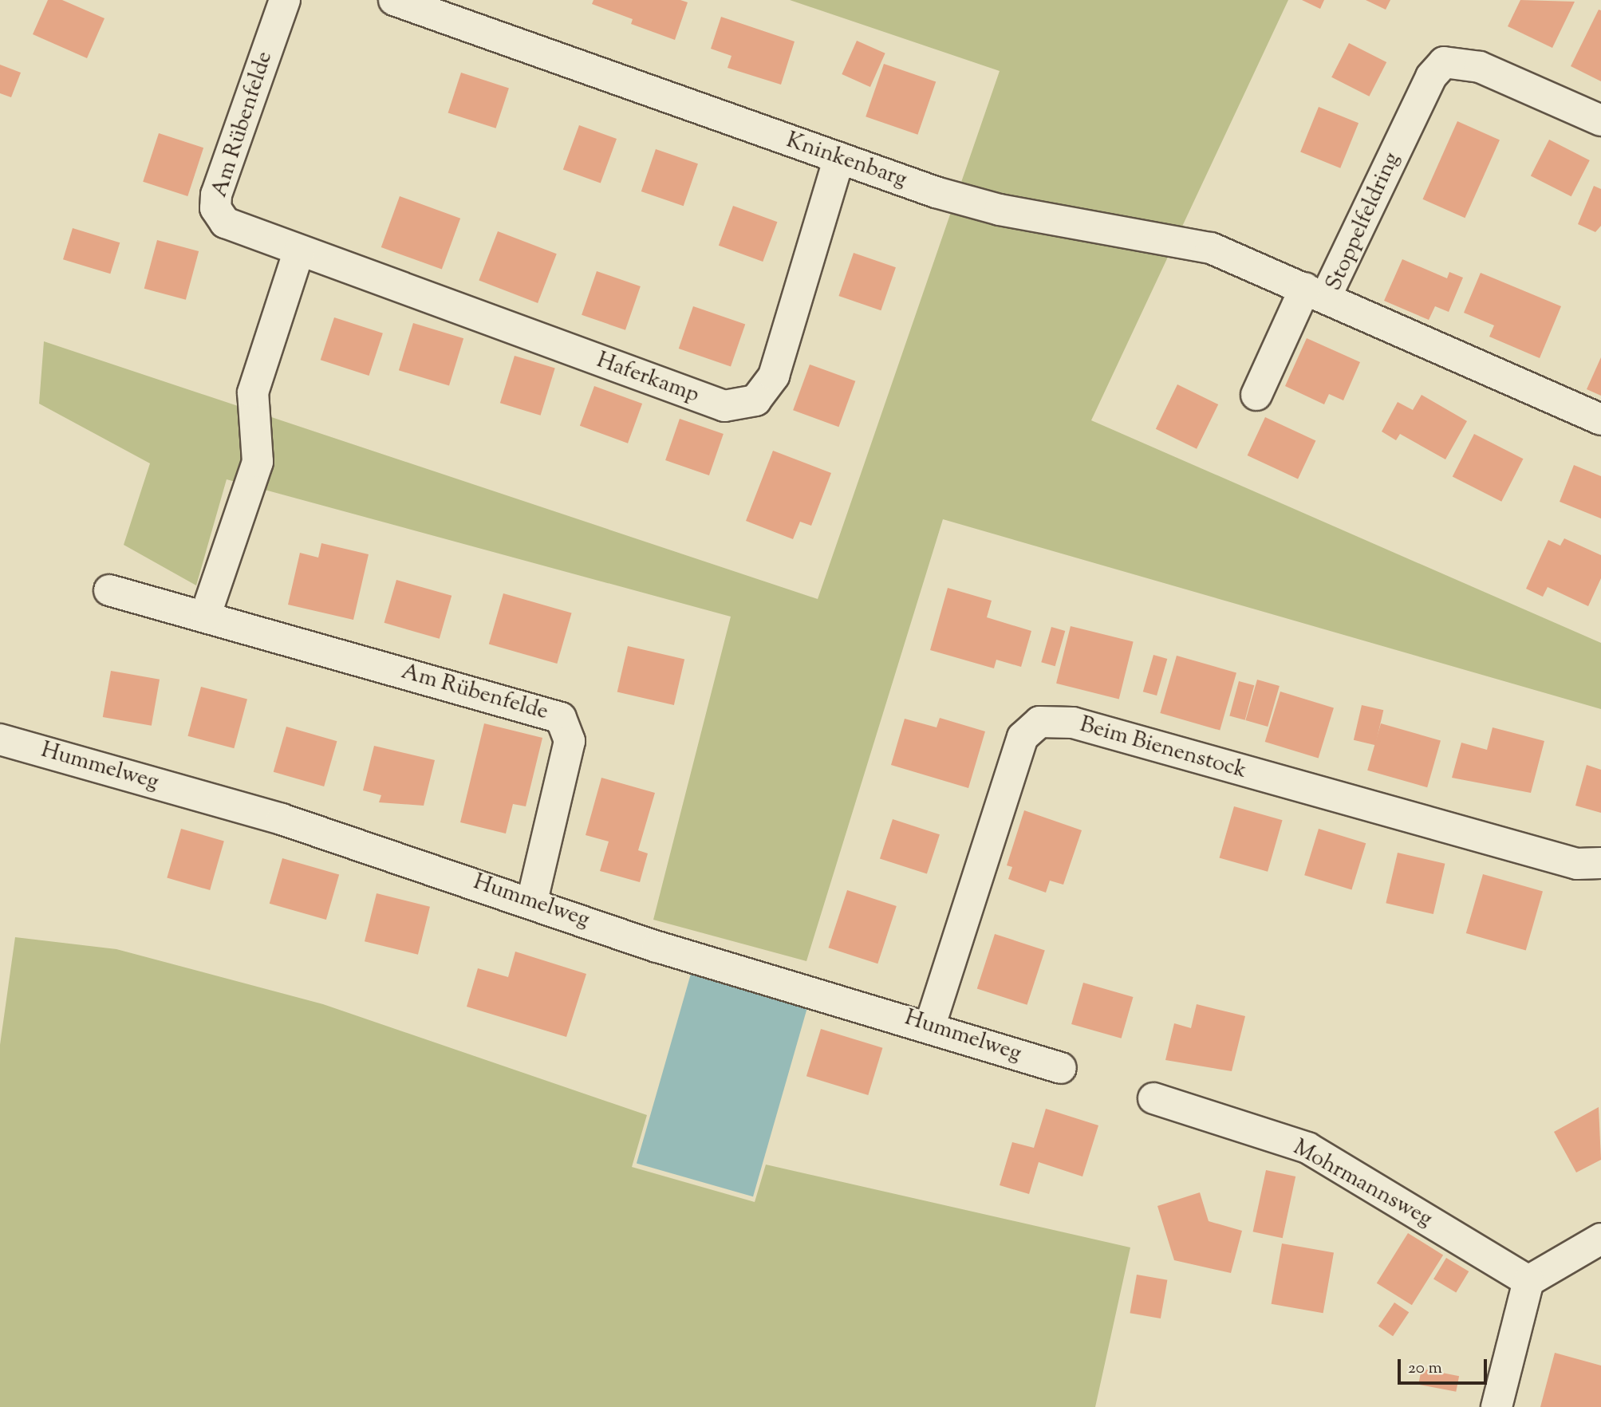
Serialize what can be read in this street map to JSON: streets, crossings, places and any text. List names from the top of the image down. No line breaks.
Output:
{"streets":{"street":["Am Rübenfelde","Kninkenbarg","Stoppelfeldring","Haferkamp","Beim Bienenstock","Hummelweg","Mohrmannsweg"]},"crossings":[["Am Rübenfelde","Haferkamp"],["Am Rübenfelde","Hummelweg"],["Kninkenbarg","Stoppelfeldring"],["Kninkenbarg","Haferkamp"],["Beim Bienenstock","Hummelweg"]],"scale_bar":"20 m"}
